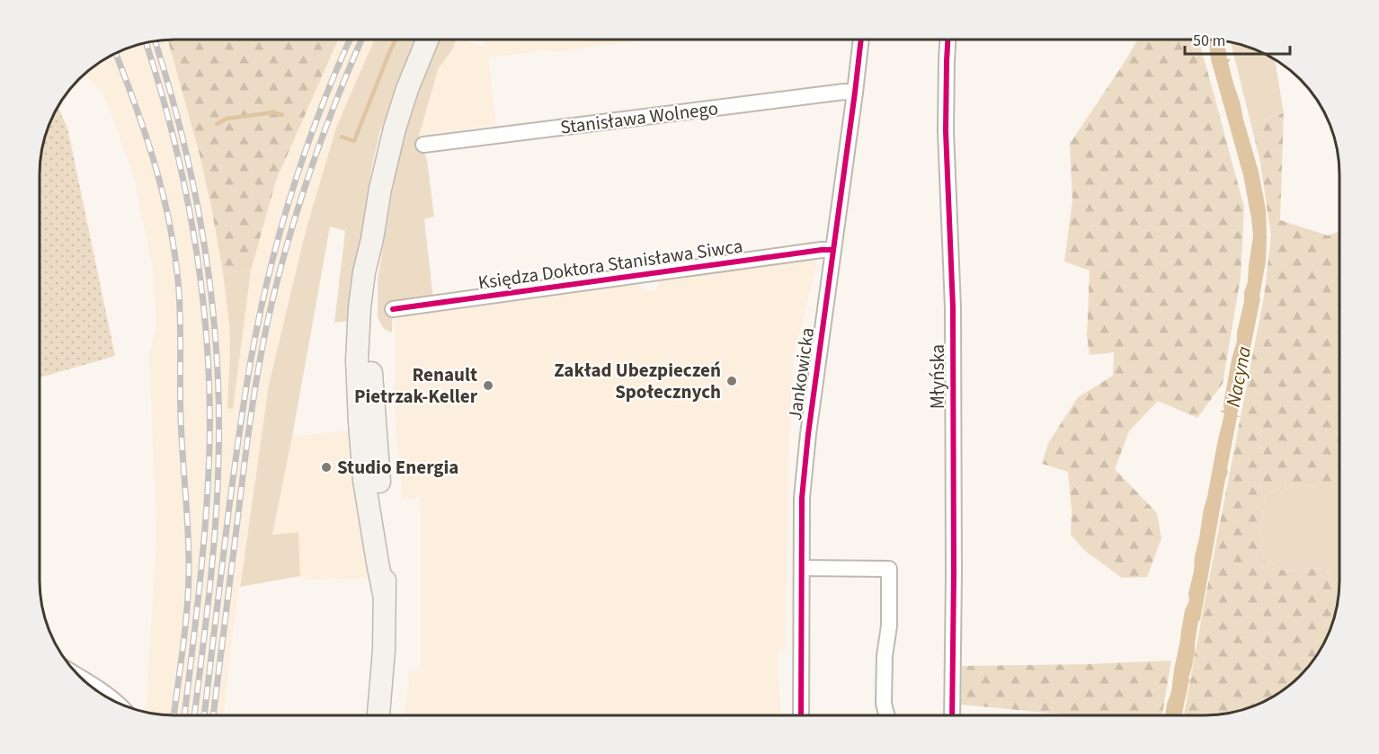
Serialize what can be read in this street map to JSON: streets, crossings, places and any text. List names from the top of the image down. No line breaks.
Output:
{"streets":{"street":["Stanisława Wolnego","Księdza Doktora Stanisława Siwca","Jankowicka","Młyńska"]},"crossings":[["Stanisława Wolnego","Jankowicka"],["Księdza Doktora Stanisława Siwca","Jankowicka"]],"water":["Nacyna"],"places":["Zakład Ubezpieczeń Społecznych","Renault Pietrzak-Keller","Studio Energia"],"scale_bar":"50 m"}
